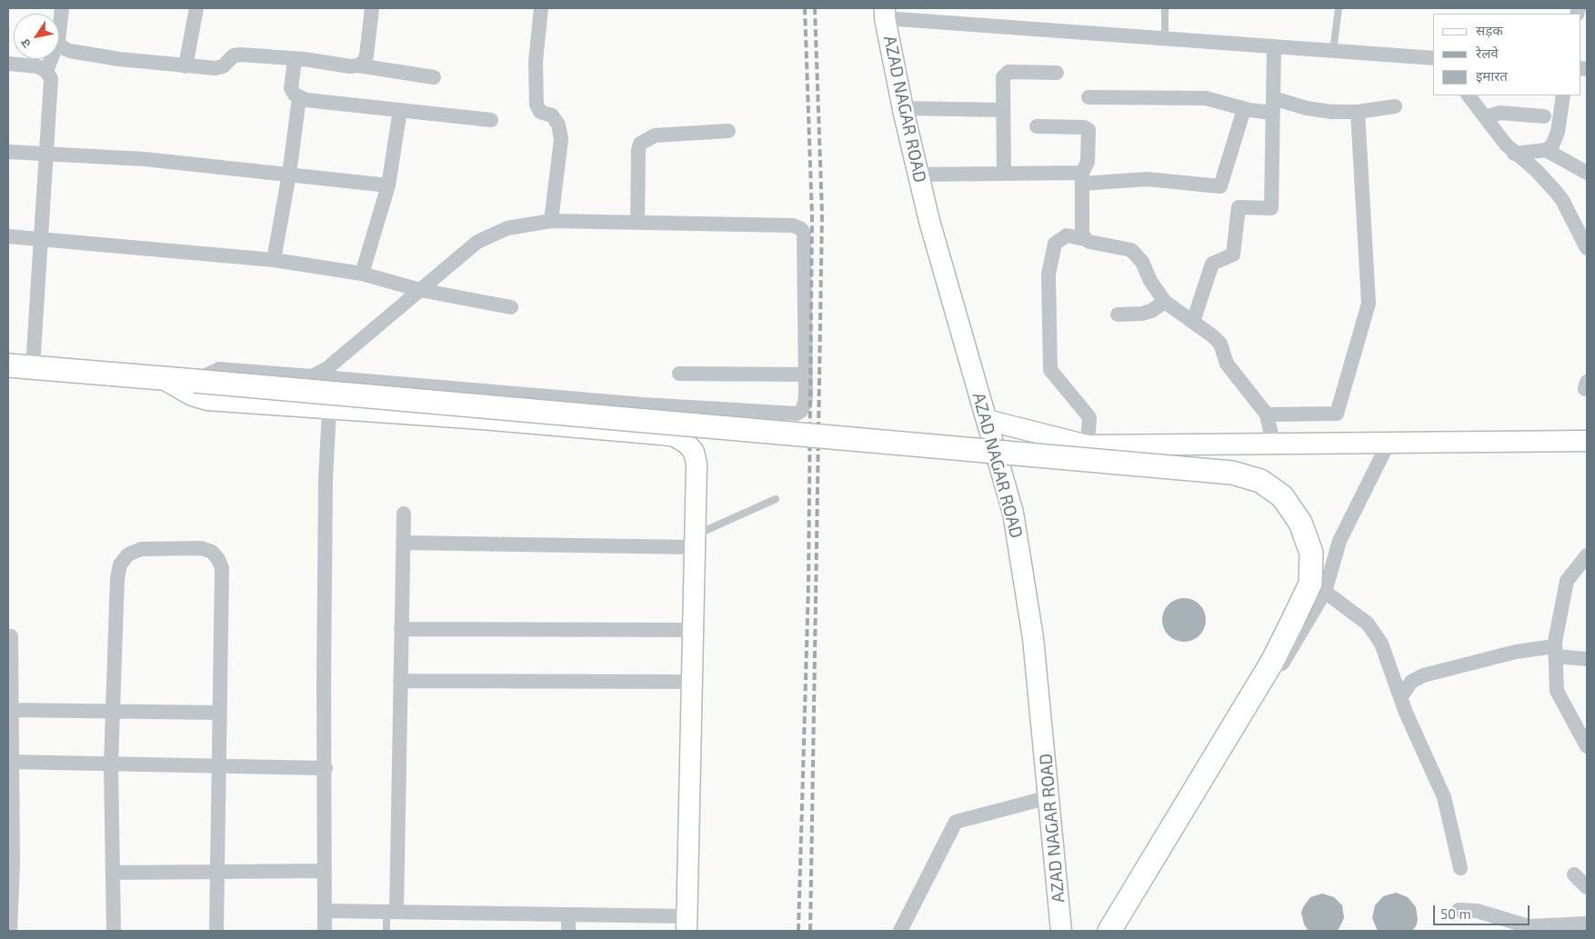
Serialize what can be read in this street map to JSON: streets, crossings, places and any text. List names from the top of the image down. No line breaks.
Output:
{"streets":{"street":["AZAD NAGAR ROAD"]},"legend":["सड़क","रेलवे","इमारत"],"scale_bar":"50 m","north":"bottom left"}
